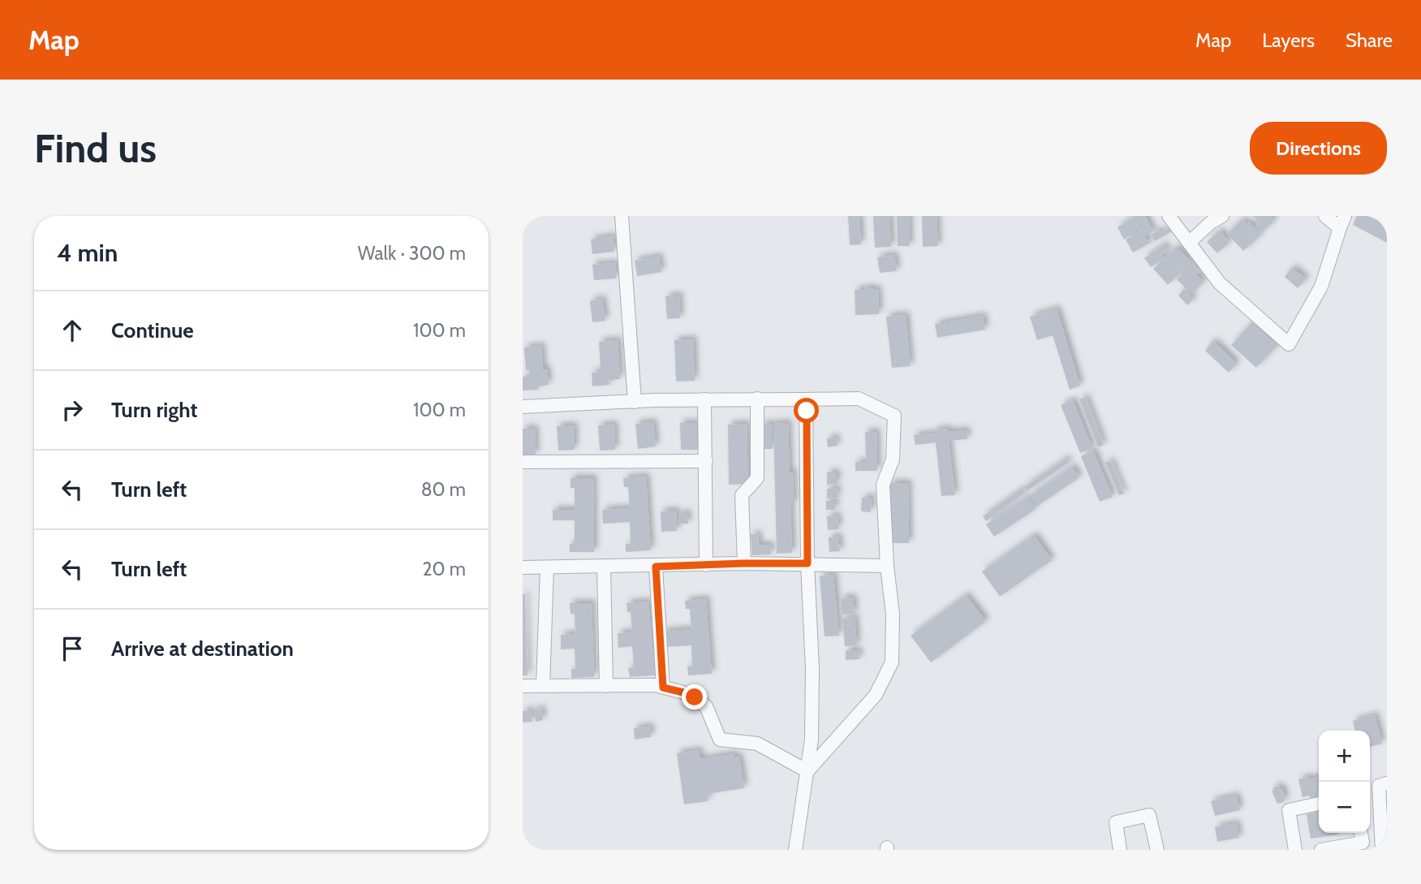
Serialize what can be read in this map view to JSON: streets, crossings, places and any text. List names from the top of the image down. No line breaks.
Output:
{"page":{"header":"Map","nav":["Map","Layers","Share"],"buttons":"Directions","title":"Find us","heading":["4 min","Walk · 300 m"],"list":[["Continue","100 m"],["Turn right","100 m"],["Turn left","80 m"],["Turn left","20 m"],"Arrive at destination"],"map_buttons":["+","−"]}}
